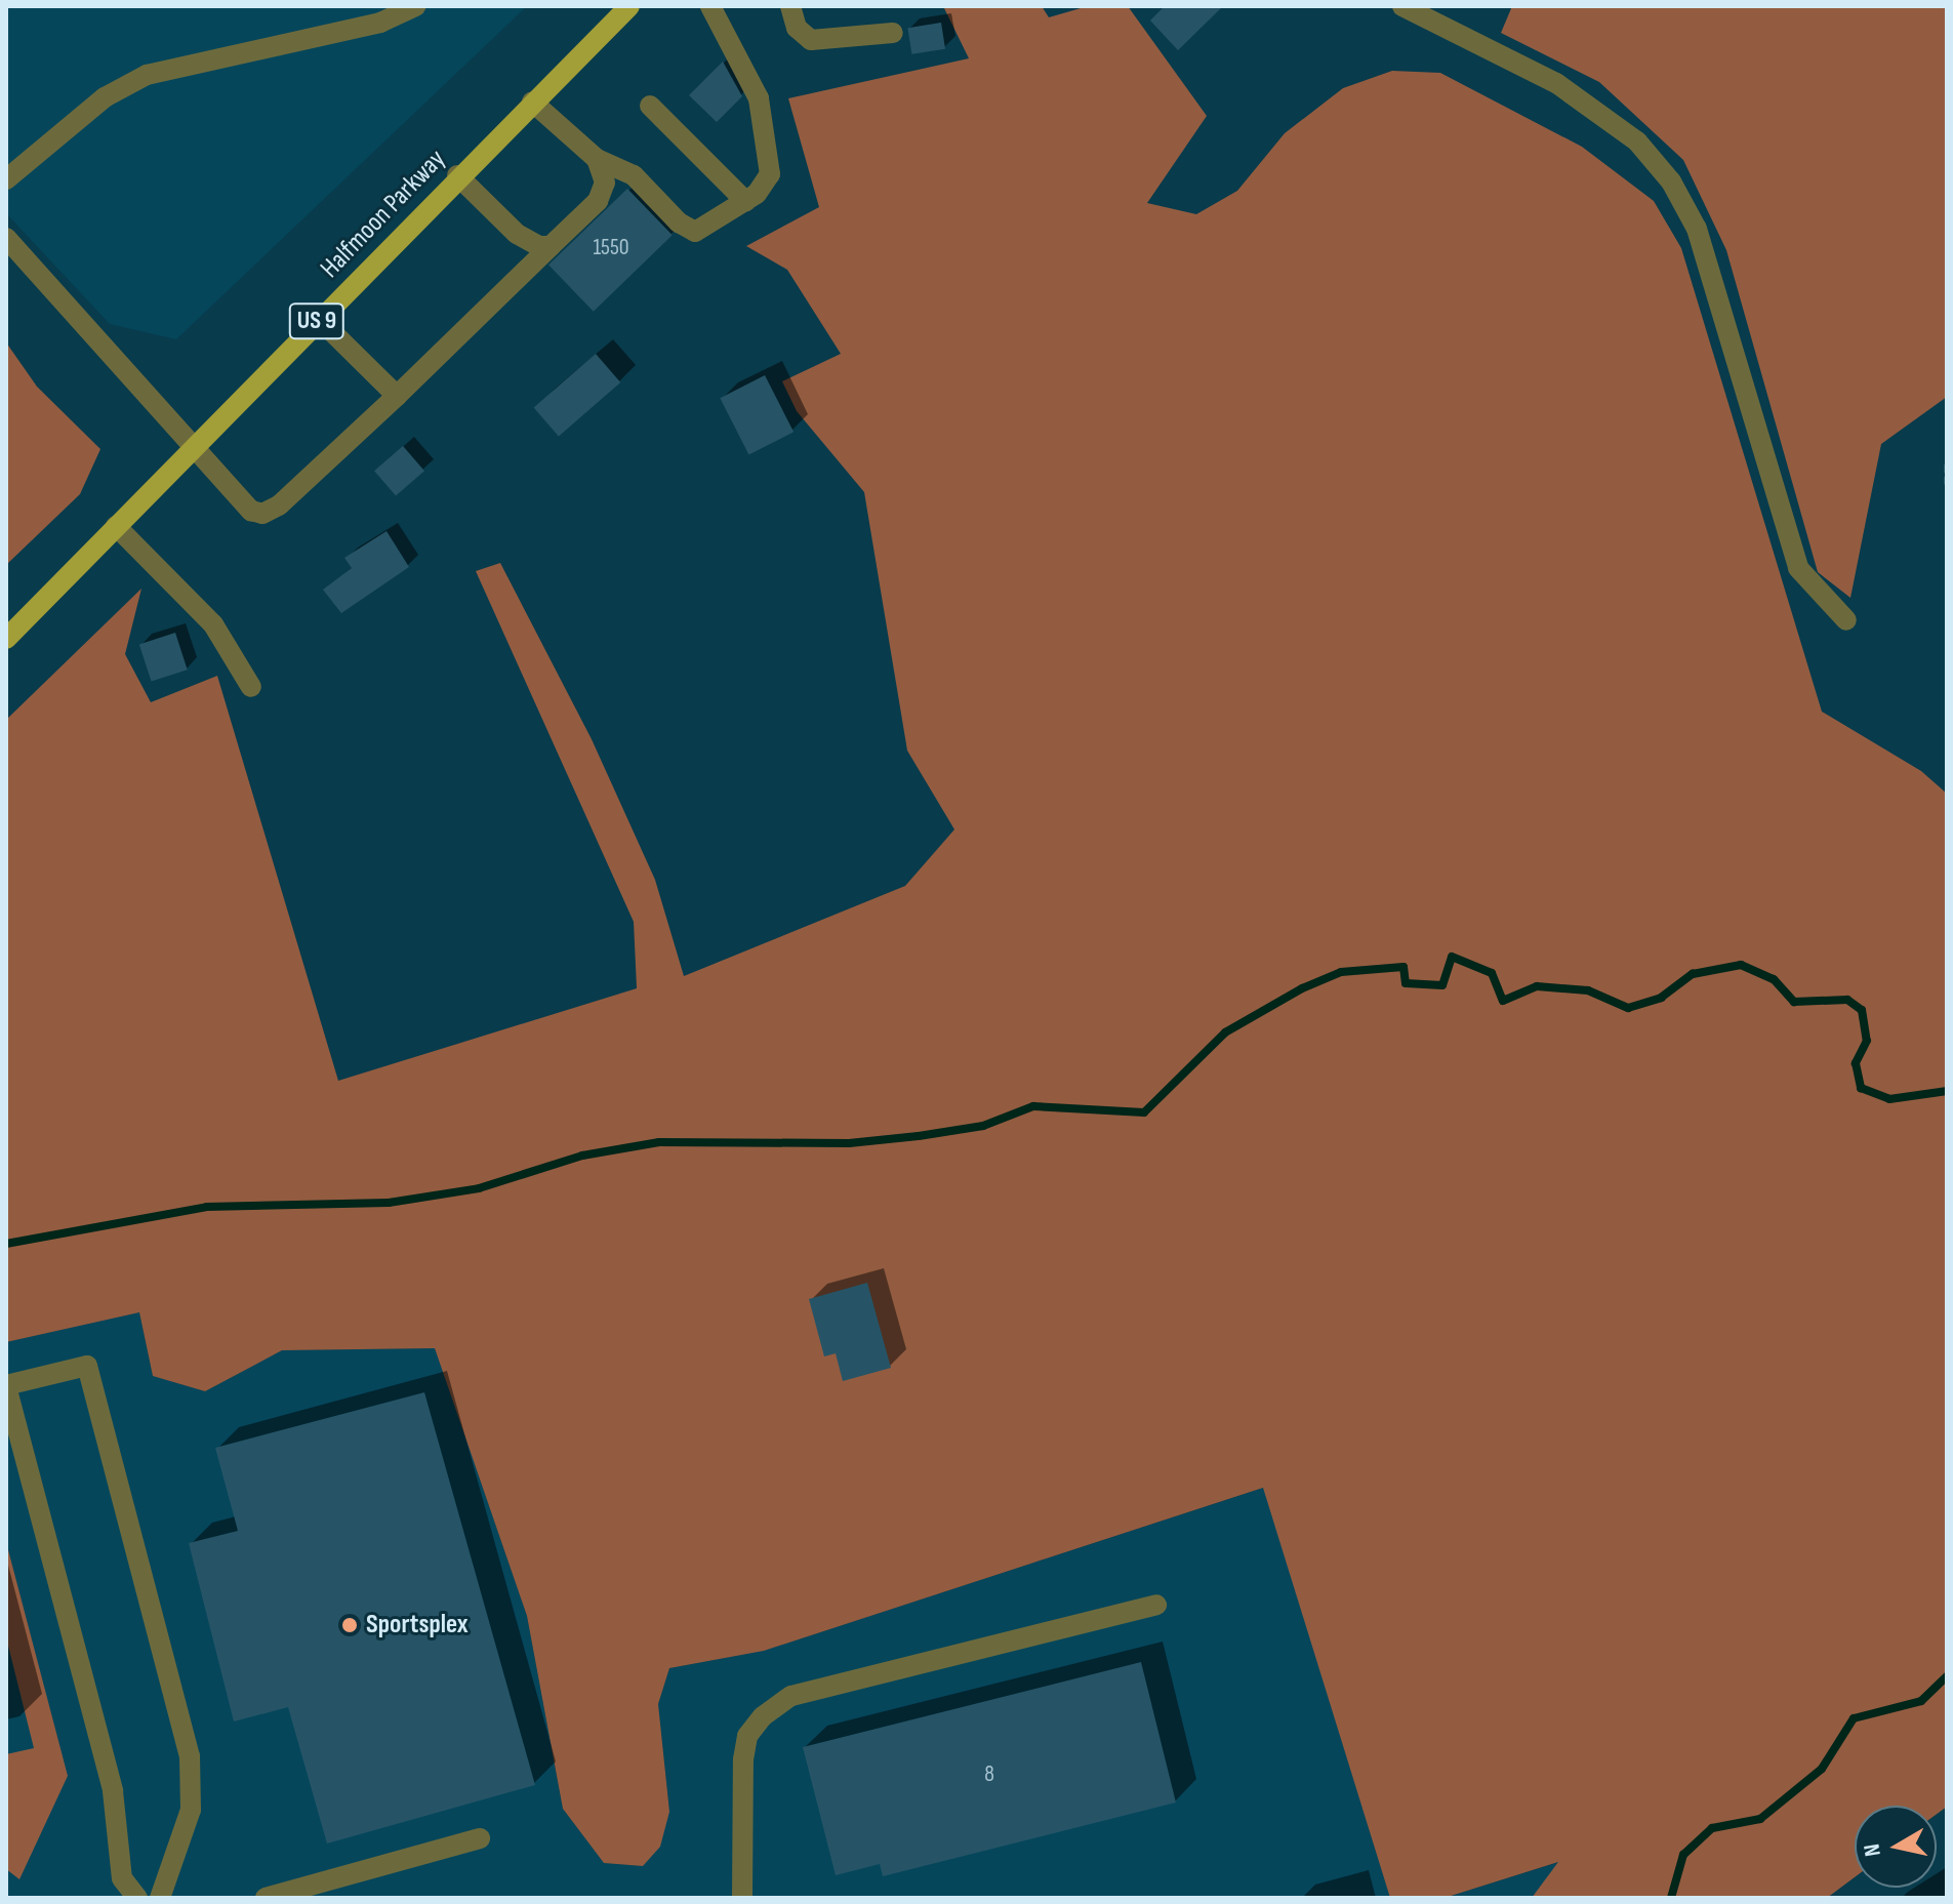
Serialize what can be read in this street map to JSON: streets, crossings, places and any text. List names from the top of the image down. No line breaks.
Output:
{"streets":{"main road":["Halfmoon Parkway","US 9"]},"places":["Sportsplex"],"house_numbers":["1550","8"],"north":"left"}
